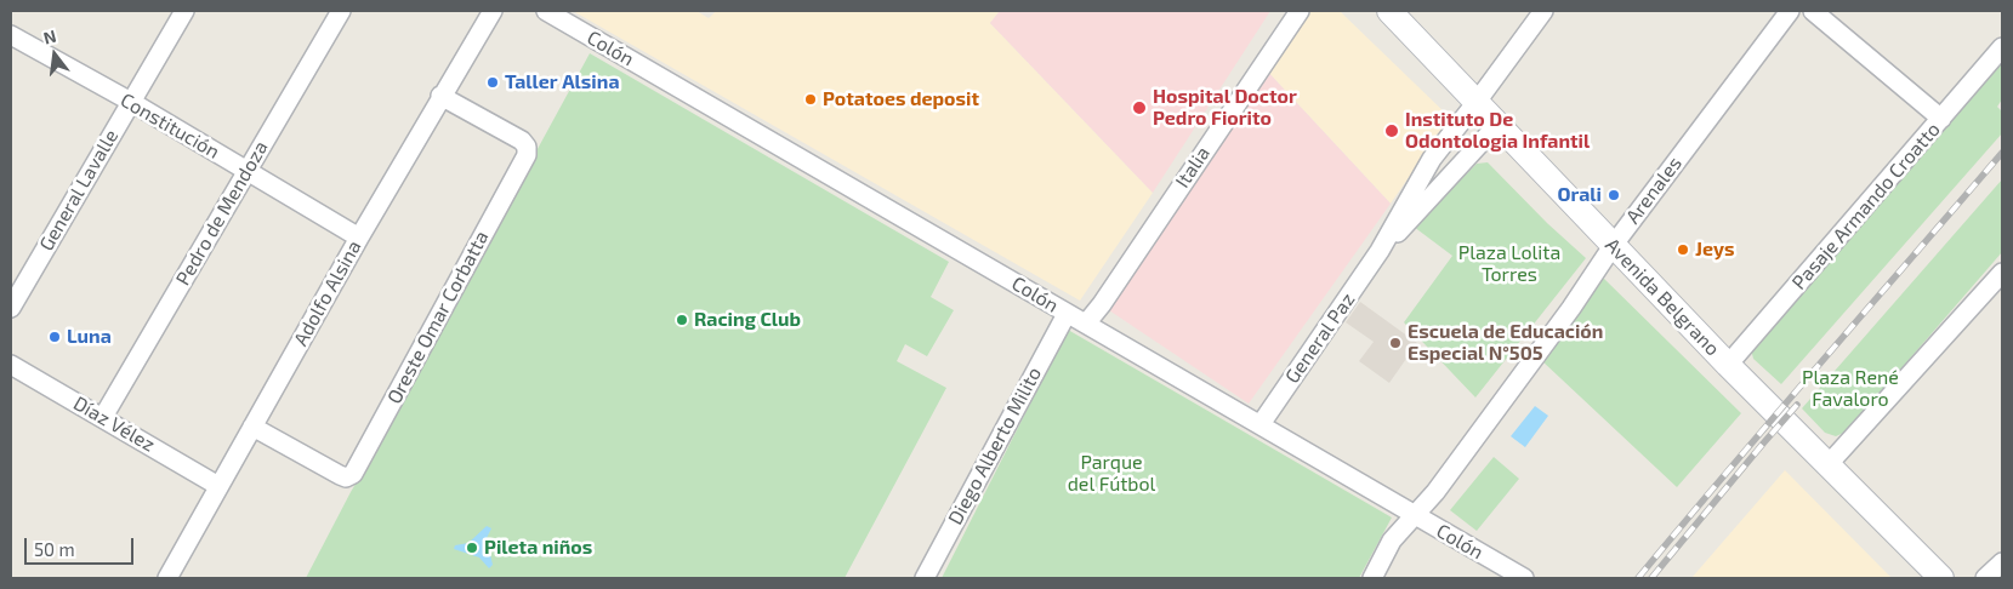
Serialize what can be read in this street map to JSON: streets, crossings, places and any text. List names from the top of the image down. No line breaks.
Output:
{"streets":{"main road":["Avenida Belgrano"],"street":["Colón","Constitución","Italia","General Lavalle","Arenales","Pasaje Armando Croatto","Pedro de Mendoza","Adolfo Alsina","Oreste Omar Corbatta","General Paz","Díaz Vélez","Diego Alberto Milito"]},"crossings":[["Colón","Italia"],["Colón","Arenales"],["Colón","General Paz"],["Colón","Diego Alberto Milito"],["Constitución","General Lavalle"],["Constitución","Pedro de Mendoza"],["Constitución","Adolfo Alsina"],["Arenales","Avenida Belgrano"],["Pasaje Armando Croatto","Avenida Belgrano"],["Pedro de Mendoza","Díaz Vélez"],["Adolfo Alsina","Oreste Omar Corbatta"],["Adolfo Alsina","Díaz Vélez"],["Avenida Belgrano","General Paz"]],"parks":["Plaza Lolita Torres","Plaza René Favaloro","Parque del Fútbol"],"places":["Taller Alsina","Potatoes deposit","Hospital Doctor Pedro Fiorito","Instituto De Odontologia Infantil","Orali","Jeys","Racing Club","Luna","Escuela de Educación Especial N°505","Pileta niños"],"scale_bar":"50 m","north":"top"}
